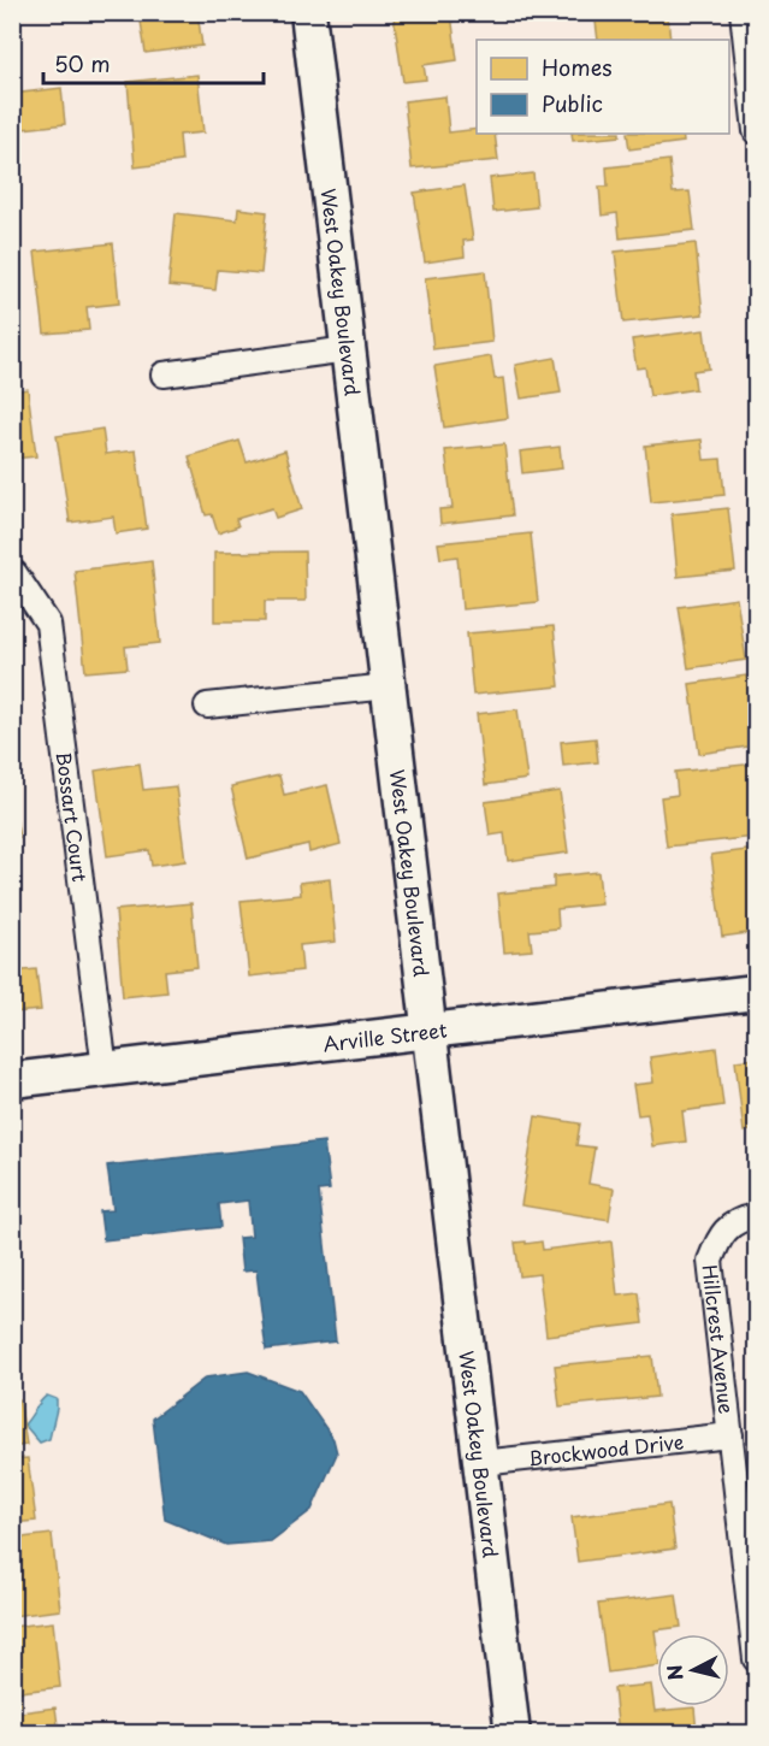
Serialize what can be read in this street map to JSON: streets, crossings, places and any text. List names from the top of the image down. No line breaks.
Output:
{"streets":{"main road":["West Oakey Boulevard","Arville Street"],"street":["Bossart Court","Hillcrest Avenue","Brockwood Drive"]},"crossings":[["West Oakey Boulevard","Arville Street"],["West Oakey Boulevard","Brockwood Drive"],["Bossart Court","Arville Street"],["Hillcrest Avenue","Brockwood Drive"]],"legend":["Homes","Public"],"scale_bar":"50 m","north":"left"}
